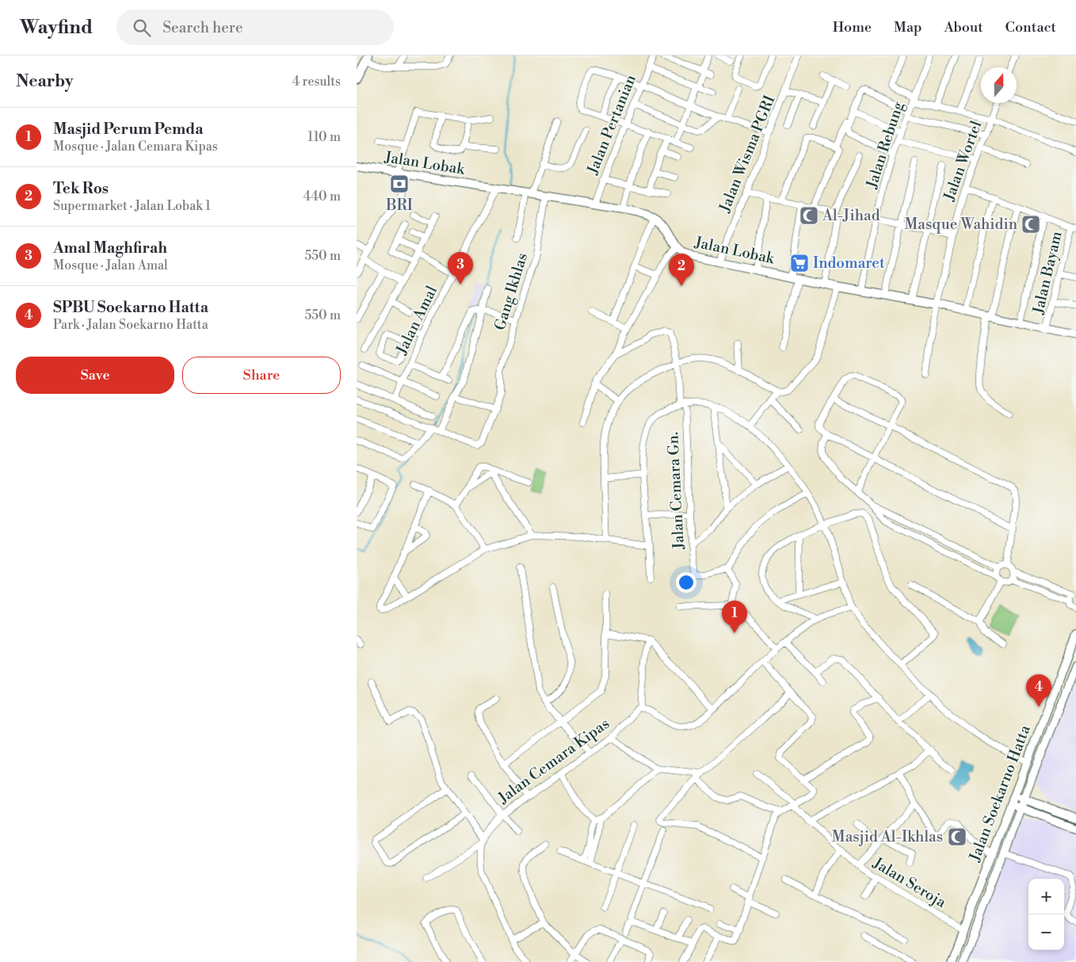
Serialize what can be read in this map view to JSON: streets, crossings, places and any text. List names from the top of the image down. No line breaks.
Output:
{"streets":{"main road":["Jalan Lobak","Jalan Soekarno Hatta"],"street":["Jalan Pertanian","Jalan Rebung","Jalan Wisma PGRI","Jalan Wortel","Jalan Bayam","Gang Ikhlas","Jalan Amal","Jalan Cemara Gn.","Jalan Cemara Kipas","Jalan Seroja"]},"crossings":[["Jalan Pertanian","Jalan Lobak"],["Jalan Rebung","Jalan Lobak"],["Jalan Wisma PGRI","Jalan Lobak"],["Jalan Wortel","Jalan Lobak"],["Jalan Lobak","Jalan Bayam"],["Jalan Lobak","Gang Ikhlas"],["Jalan Lobak","Jalan Amal"],["Jalan Soekarno Hatta","Jalan Seroja"]],"places":{"bank":["BRI"],"mosque":["Al-Jihad","Masque Wahidin","Masjid Al-Ikhlas"],"supermarket":["Indomaret"]},"north":"top","page":{"header":"Wayfind","search":"Search here","nav":["Home","Map","About","Contact"],"heading":["Nearby","4 results"],"list":[{"mark":"1","name":"Masjid Perum Pemda","note":"Mosque · Jalan Cemara Kipas","value":"110 m"},{"mark":"2","name":"Tek Ros","note":"Supermarket · Jalan Lobak 1","value":"440 m"},{"mark":"3","name":"Amal Maghfirah","note":"Mosque · Jalan Amal","value":"550 m"},{"mark":"4","name":"SPBU Soekarno Hatta","note":"Park · Jalan Soekarno Hatta","value":"550 m"}],"pins":["3","2","1","4"],"buttons":["Save","Share"],"map_buttons":["+","−"]}}
